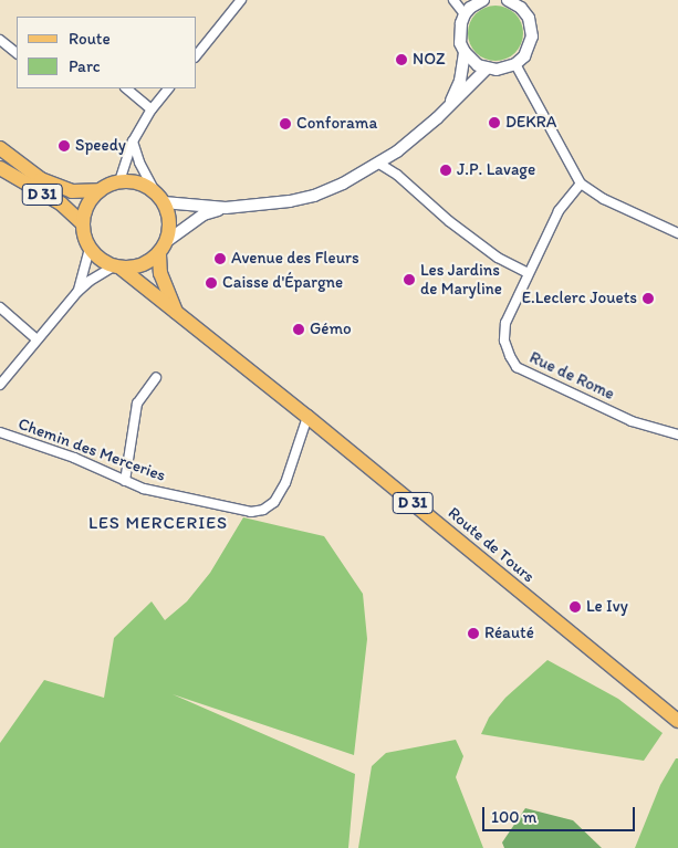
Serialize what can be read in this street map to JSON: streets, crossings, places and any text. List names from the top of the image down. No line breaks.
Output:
{"streets":{"main road":["D 31","Route de Tours"],"street":["Rue de Rome","Chemin des Merceries"]},"crossings":[["D 31","Route de Tours"],["Chemin des Merceries","Route de Tours"]],"districts":["LES MERCERIES"],"places":["NOZ","DEKRA","Conforama","Speedy","J.P. Lavage","Avenue des Fleurs","Les Jardins de Maryline","Caisse d'Épargne","E.Leclerc Jouets","Gémo","Le Ivy","Réauté"],"legend":["Route","Parc"],"scale_bar":"100 m"}
